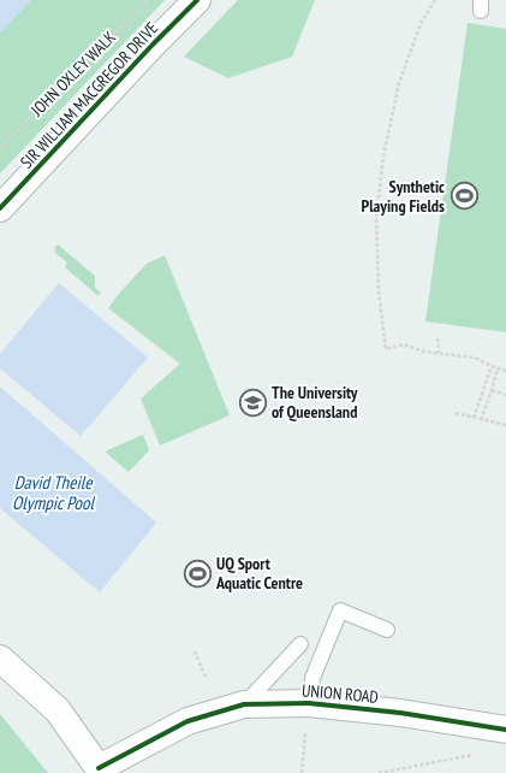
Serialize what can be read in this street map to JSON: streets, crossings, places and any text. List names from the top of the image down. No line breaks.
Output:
{"streets":{"street":["SIR WILLIAM MACGREGOR DRIVE","UNION ROAD"],"path":["JOHN OXLEY WALK"]},"water":["David Theile Olympic Pool"],"places":{"sports":["Synthetic Playing Fields","UQ Sport Aquatic Centre"],"school or university":["The University of Queensland"]}}
